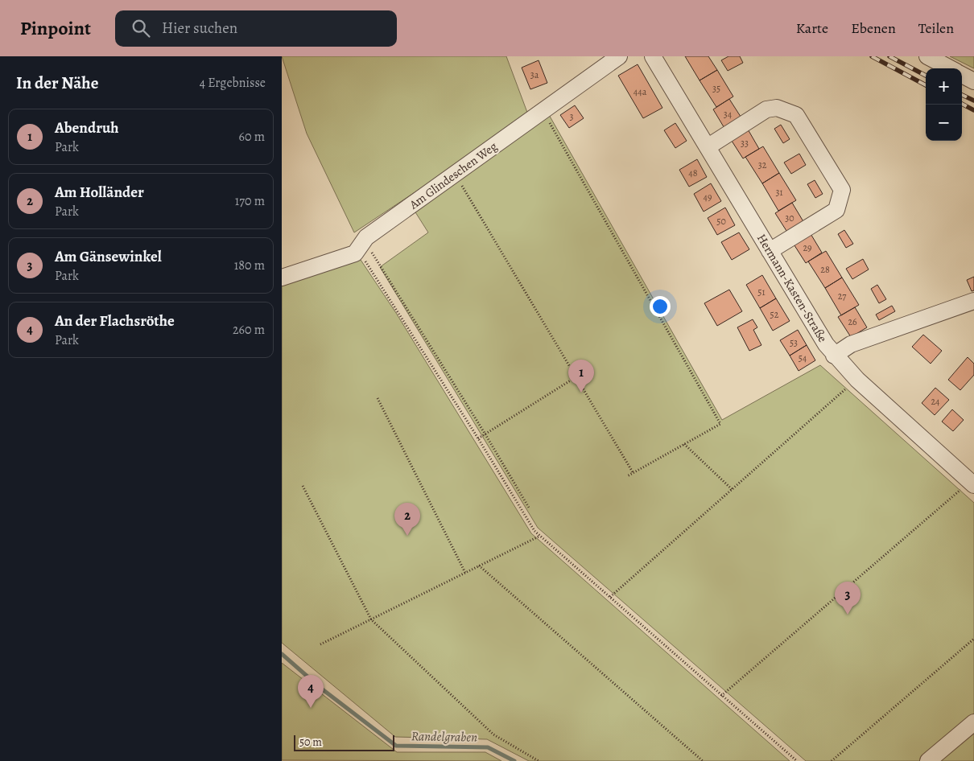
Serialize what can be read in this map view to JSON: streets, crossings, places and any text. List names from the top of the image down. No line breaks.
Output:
{"streets":{"street":["Am Glindeschen Weg","Hermann-Kasten-Straße"]},"water":["Randelgraben"],"house_numbers":["3a","35","44a","34","3","33","32","48","31","49","30","50","29","28","51","27","52","26","53","54","24"],"scale_bar":"50 m","page":{"header":"Pinpoint","search":"Hier suchen","nav":["Karte","Ebenen","Teilen"],"heading":["In der Nähe","4 Ergebnisse"],"map_buttons":["+","−"],"list":[{"mark":"1","name":"Abendruh","note":"Park","value":"60 m"},{"mark":"2","name":"Am Holländer","note":"Park","value":"170 m"},{"mark":"3","name":"Am Gänsewinkel","note":"Park","value":"180 m"},{"mark":"4","name":"An der Flachsröthe","note":"Park","value":"260 m"}],"pins":["1","2","3","4"],"scale":"50 m"}}
